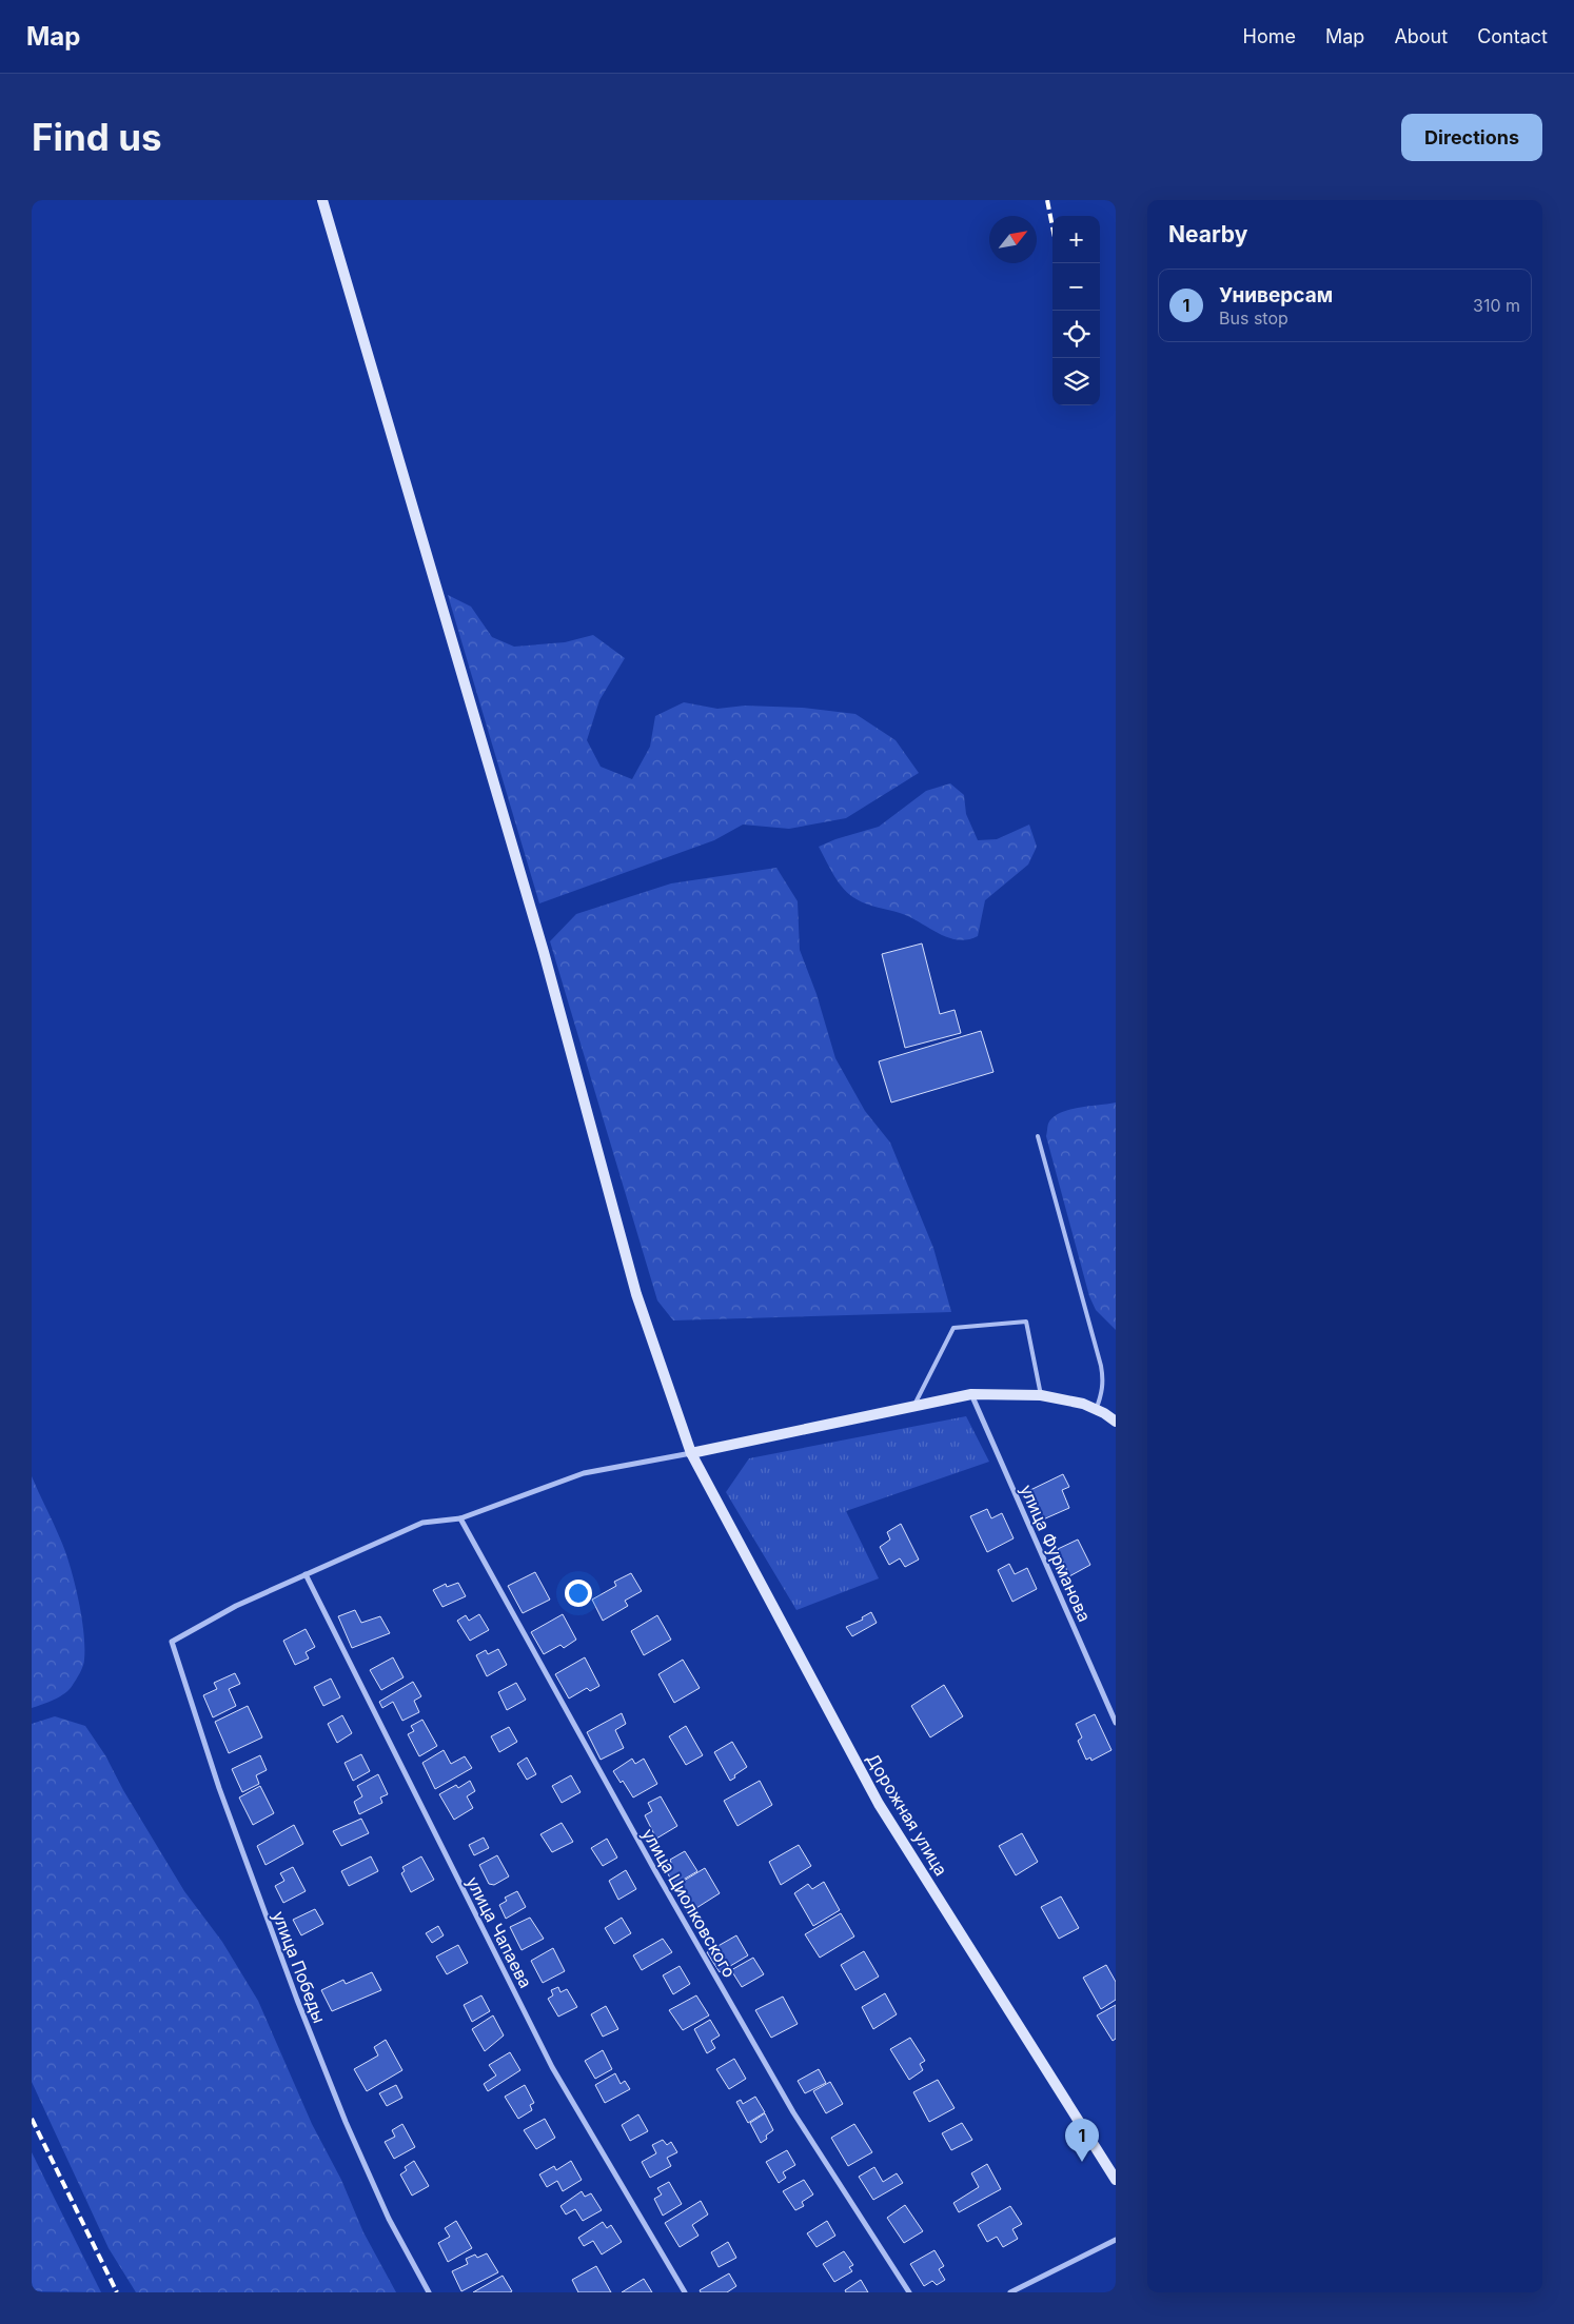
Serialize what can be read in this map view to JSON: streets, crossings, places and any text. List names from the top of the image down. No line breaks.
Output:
{"streets":{"main road":["Дорожная улица"],"street":["улица Фурманова","улица Циолковского","улица Чапаева","улица Победы"]},"crossings":[["улица Чапаева","улица Победы"]],"north":"top right","page":{"header":"Map","nav":["Home","Map","About","Contact"],"buttons":"Directions","title":"Find us","heading":"Nearby","map_buttons":["+","−"],"list":[{"mark":"1","name":"Универсам","note":"Bus stop","value":"310 m"}],"pins":"1"}}
